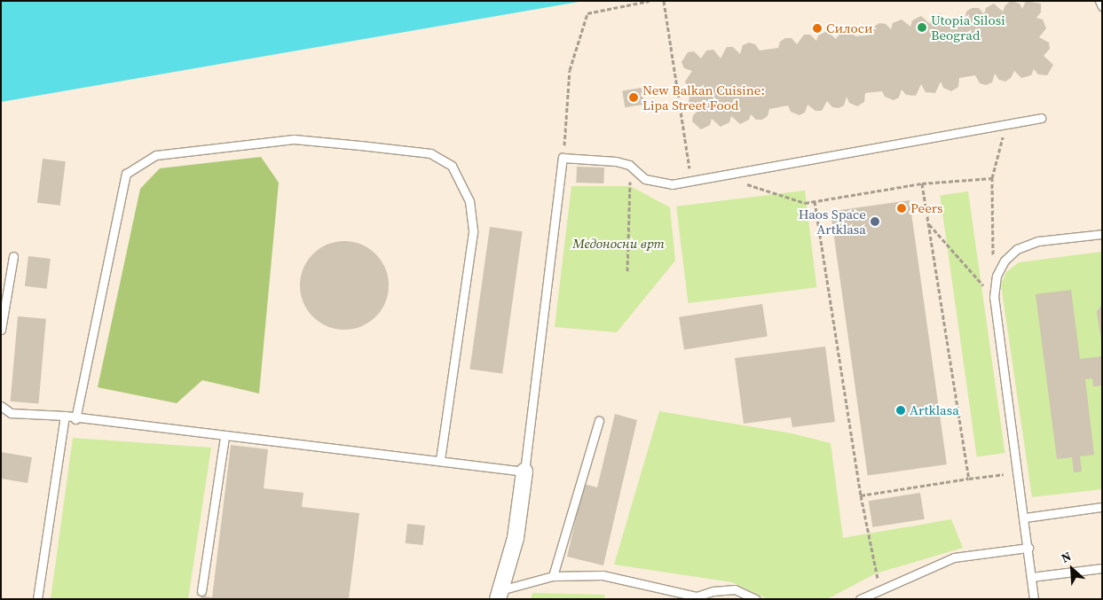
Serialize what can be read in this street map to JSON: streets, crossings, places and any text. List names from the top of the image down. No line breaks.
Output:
{"parks":["Медоносни врт"],"places":["Utopia Silosi Beograd","Силоси","New Balkan Cuisine: Lipa Street Food","Peers","Haos Space Artklasa","Artklasa"],"north":"top left"}
